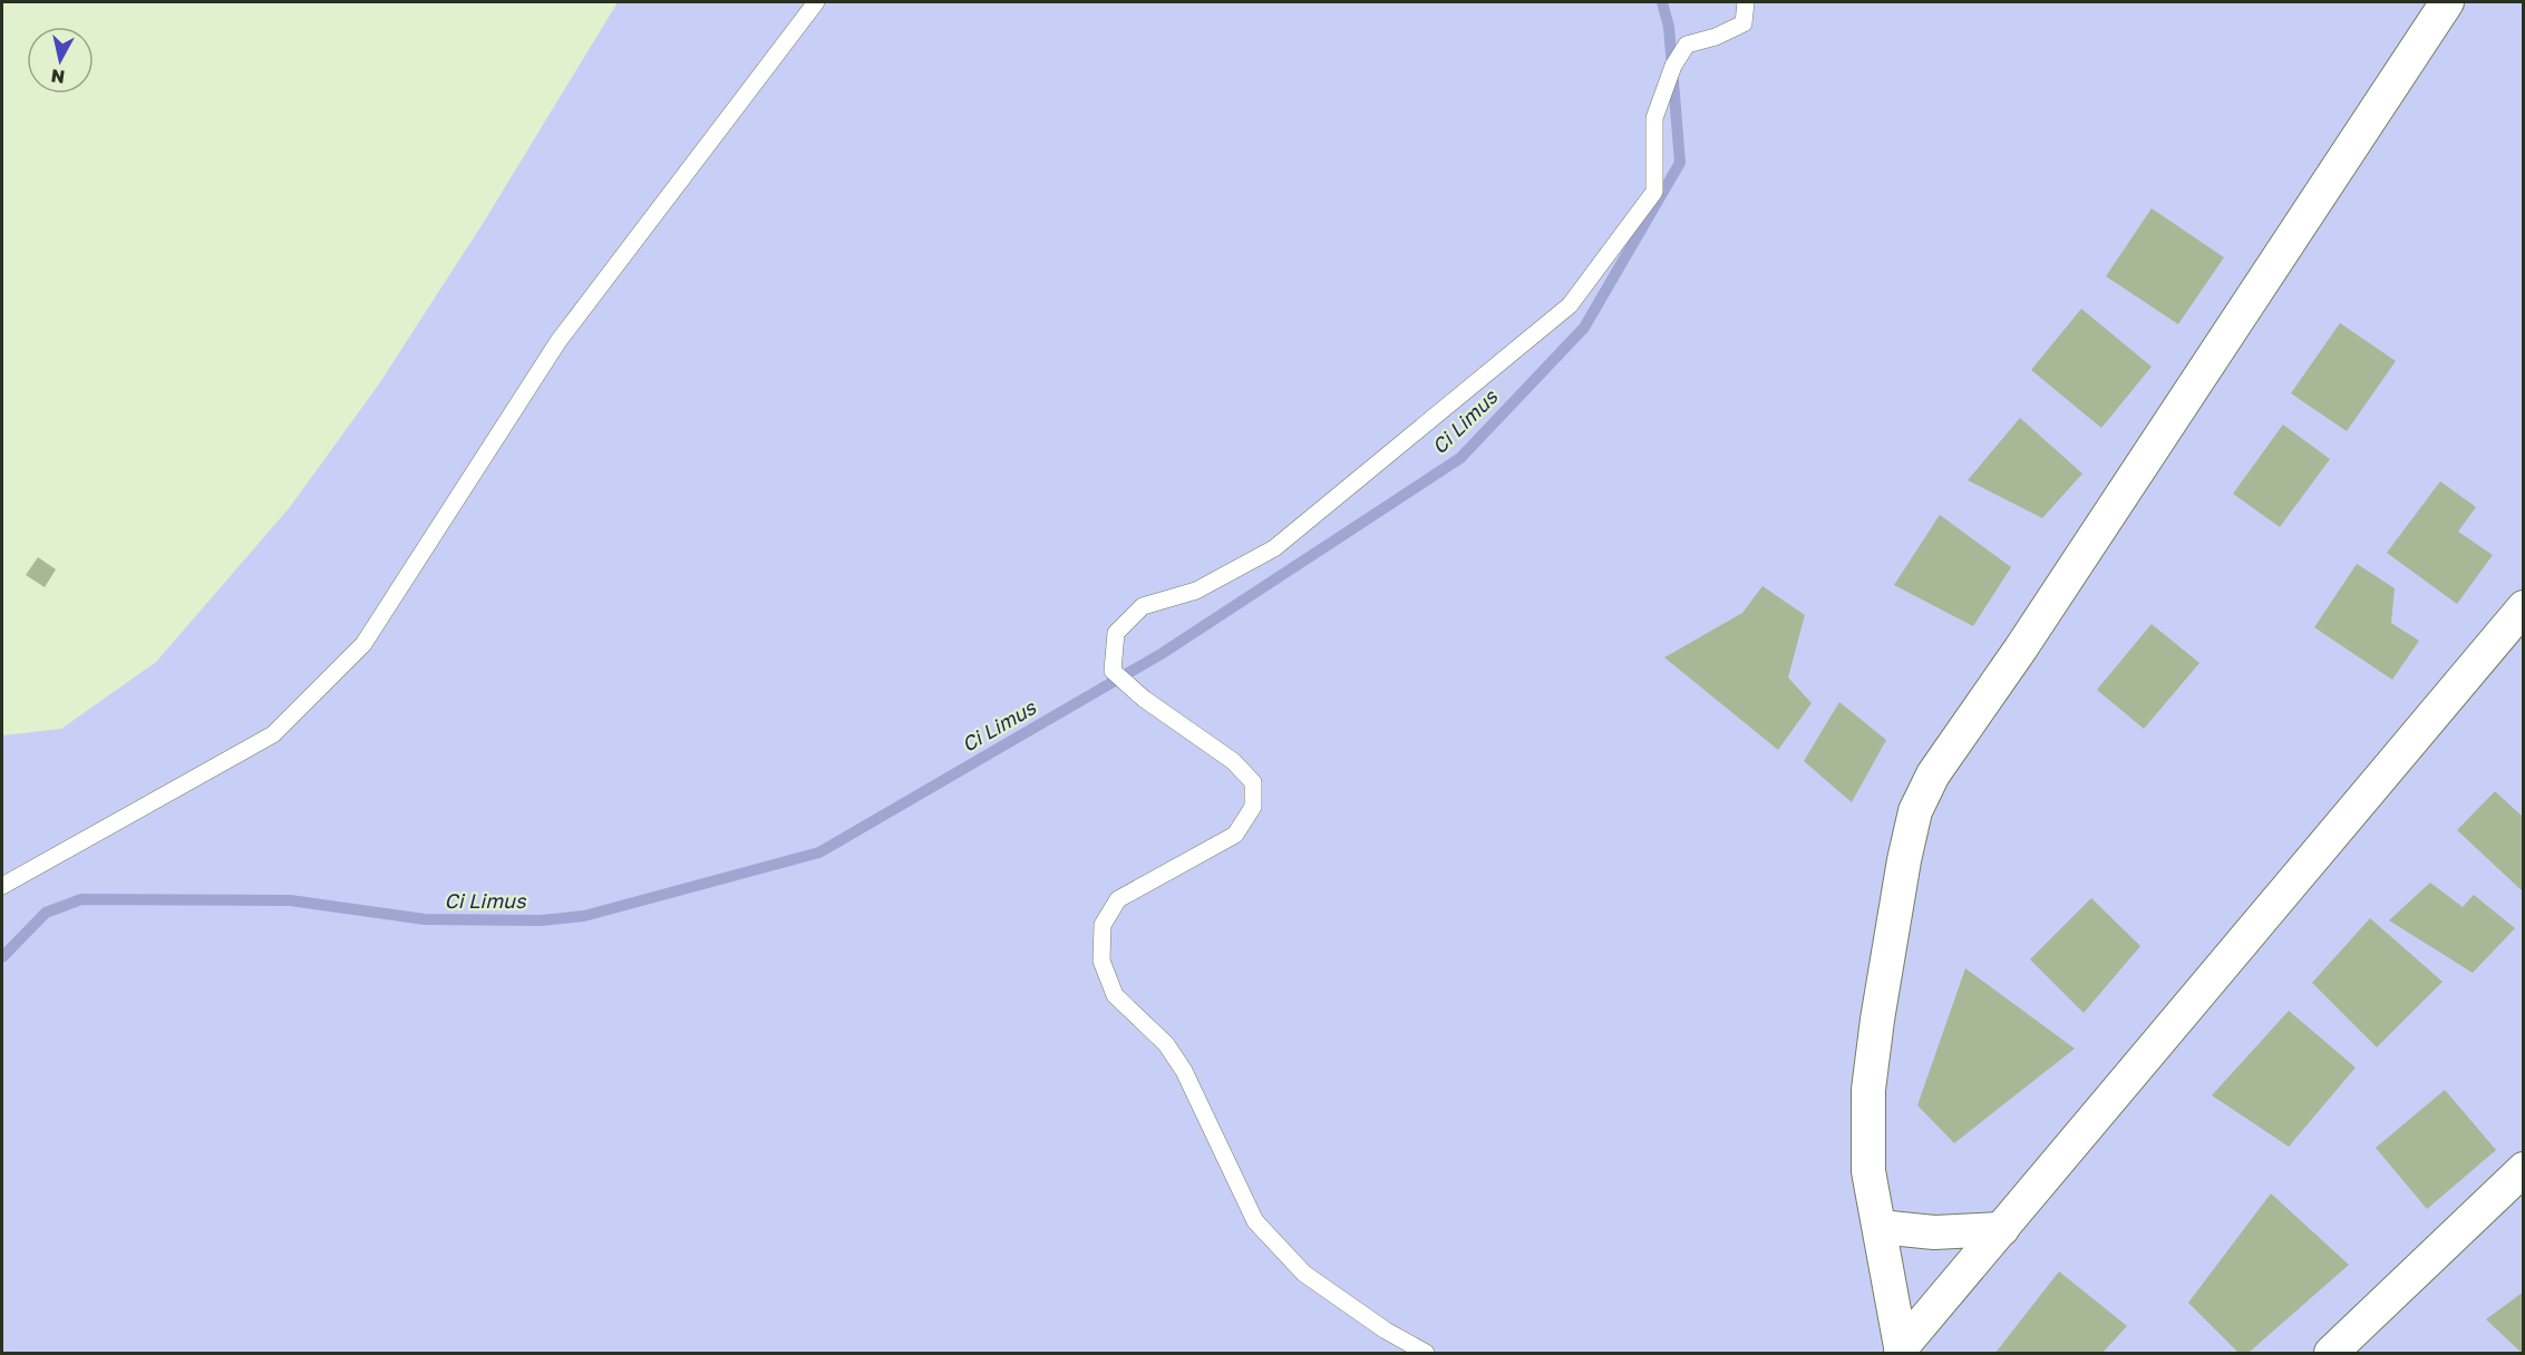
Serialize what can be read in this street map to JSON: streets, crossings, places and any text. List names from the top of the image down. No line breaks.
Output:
{"water":["Ci Limus"],"north":"bottom"}
